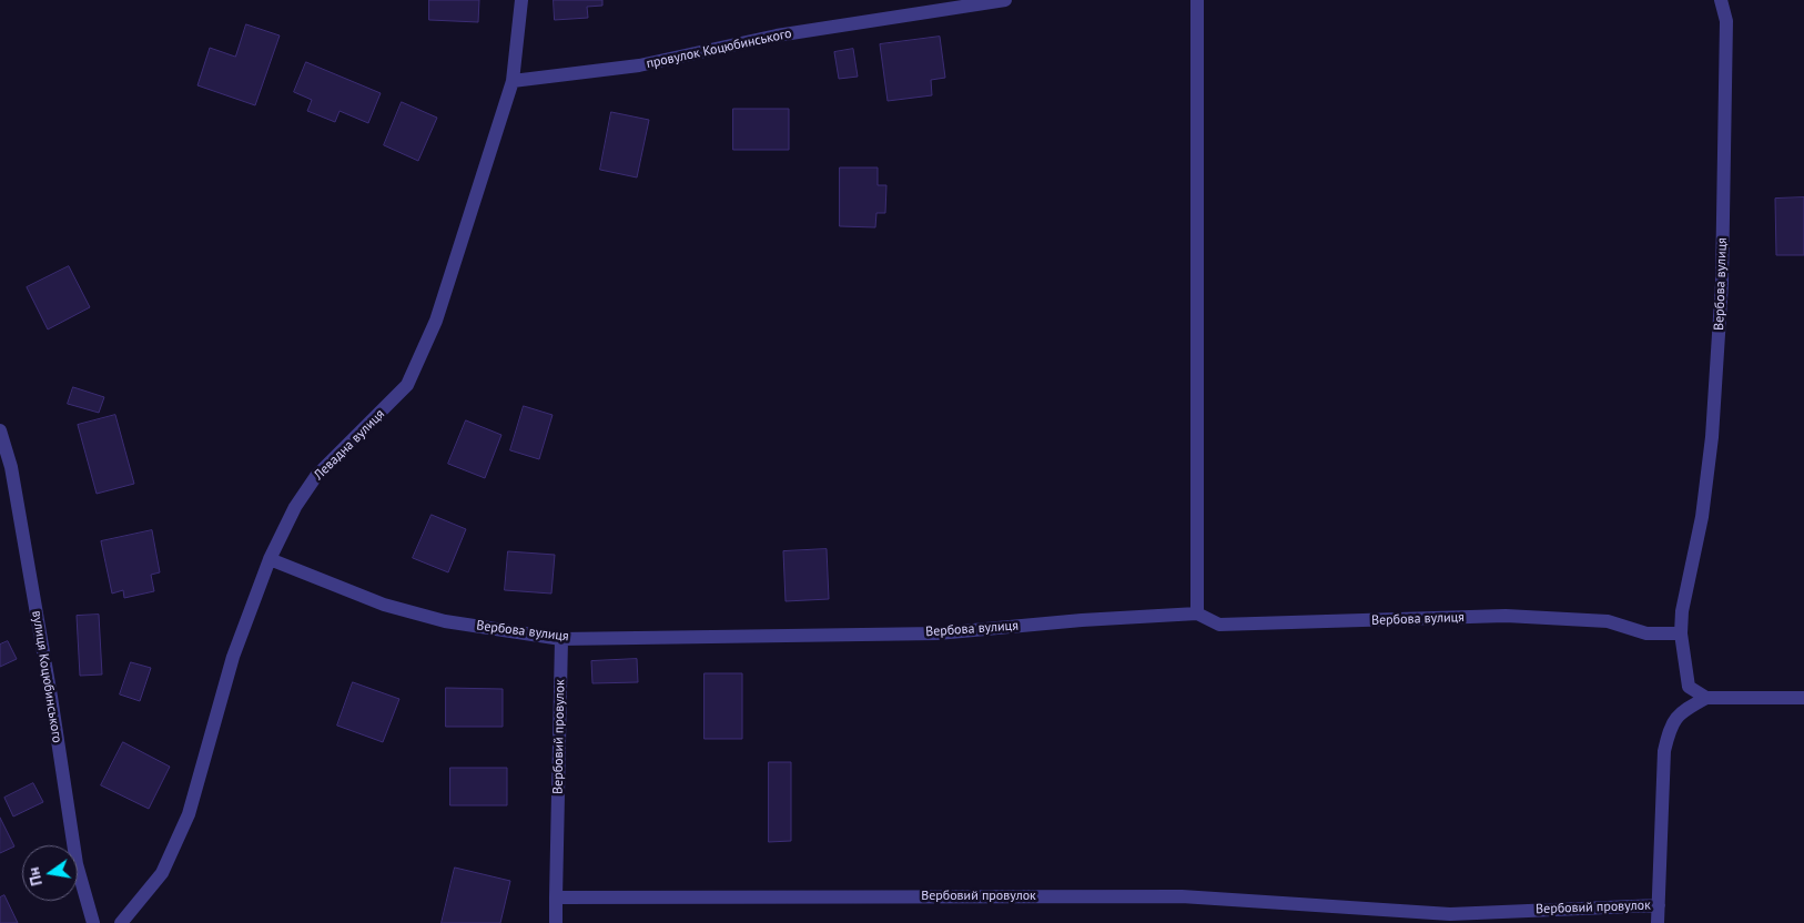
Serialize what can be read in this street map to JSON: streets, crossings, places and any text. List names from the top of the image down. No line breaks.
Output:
{"streets":{"street":["провулок Коцюбинського","Вербова вулиця","Левадна вулиця","вулиця Коцюбинського","Вербовий провулок"]},"crossings":[["провулок Коцюбинського","Левадна вулиця"],["Вербова вулиця","Левадна вулиця"],["Вербова вулиця","Вербовий провулок"]],"north":"left"}
